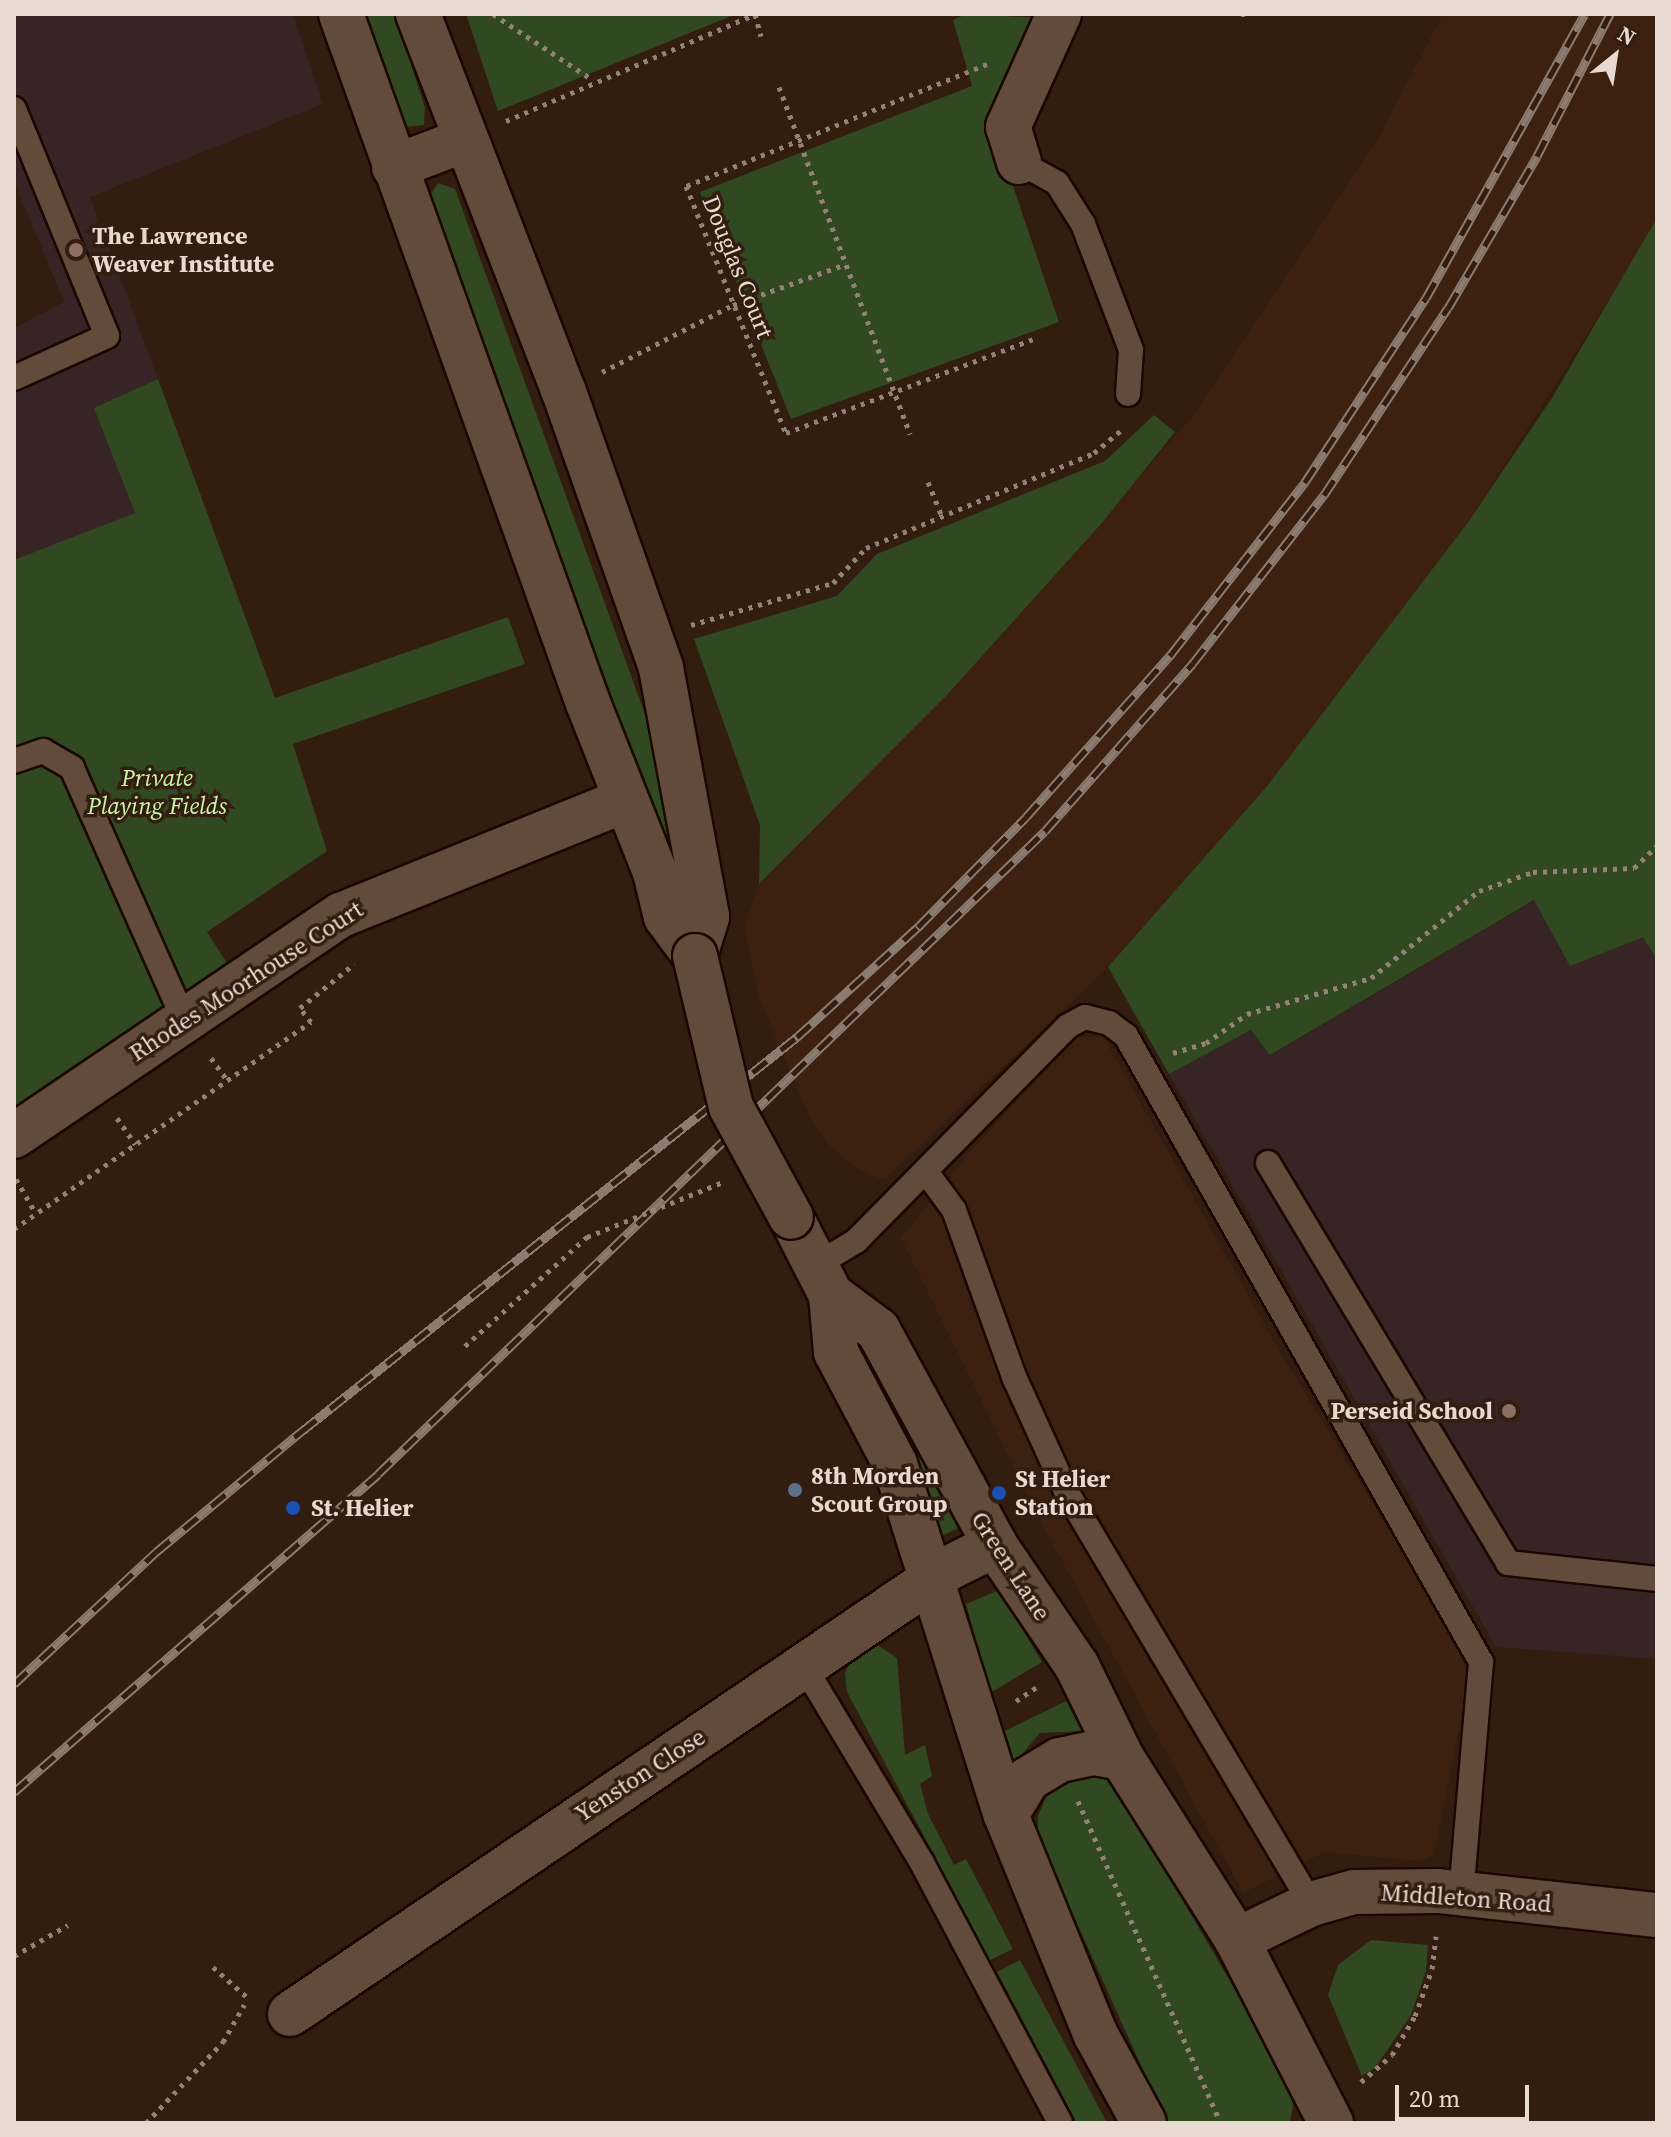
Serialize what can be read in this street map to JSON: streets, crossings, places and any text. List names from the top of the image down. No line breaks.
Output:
{"streets":{"main road":["Rhodes Moorhouse Court","Green Lane","Yenston Close","Middleton Road"],"path":["Douglas Court"]},"crossings":[["Green Lane","Yenston Close"],["Green Lane","Middleton Road"]],"parks":["Private Playing Fields"],"places":["The Lawrence Weaver Institute","Perseid School","8th Morden Scout Group","St Helier Station","St. Helier"],"scale_bar":"20 m","north":"top right"}
